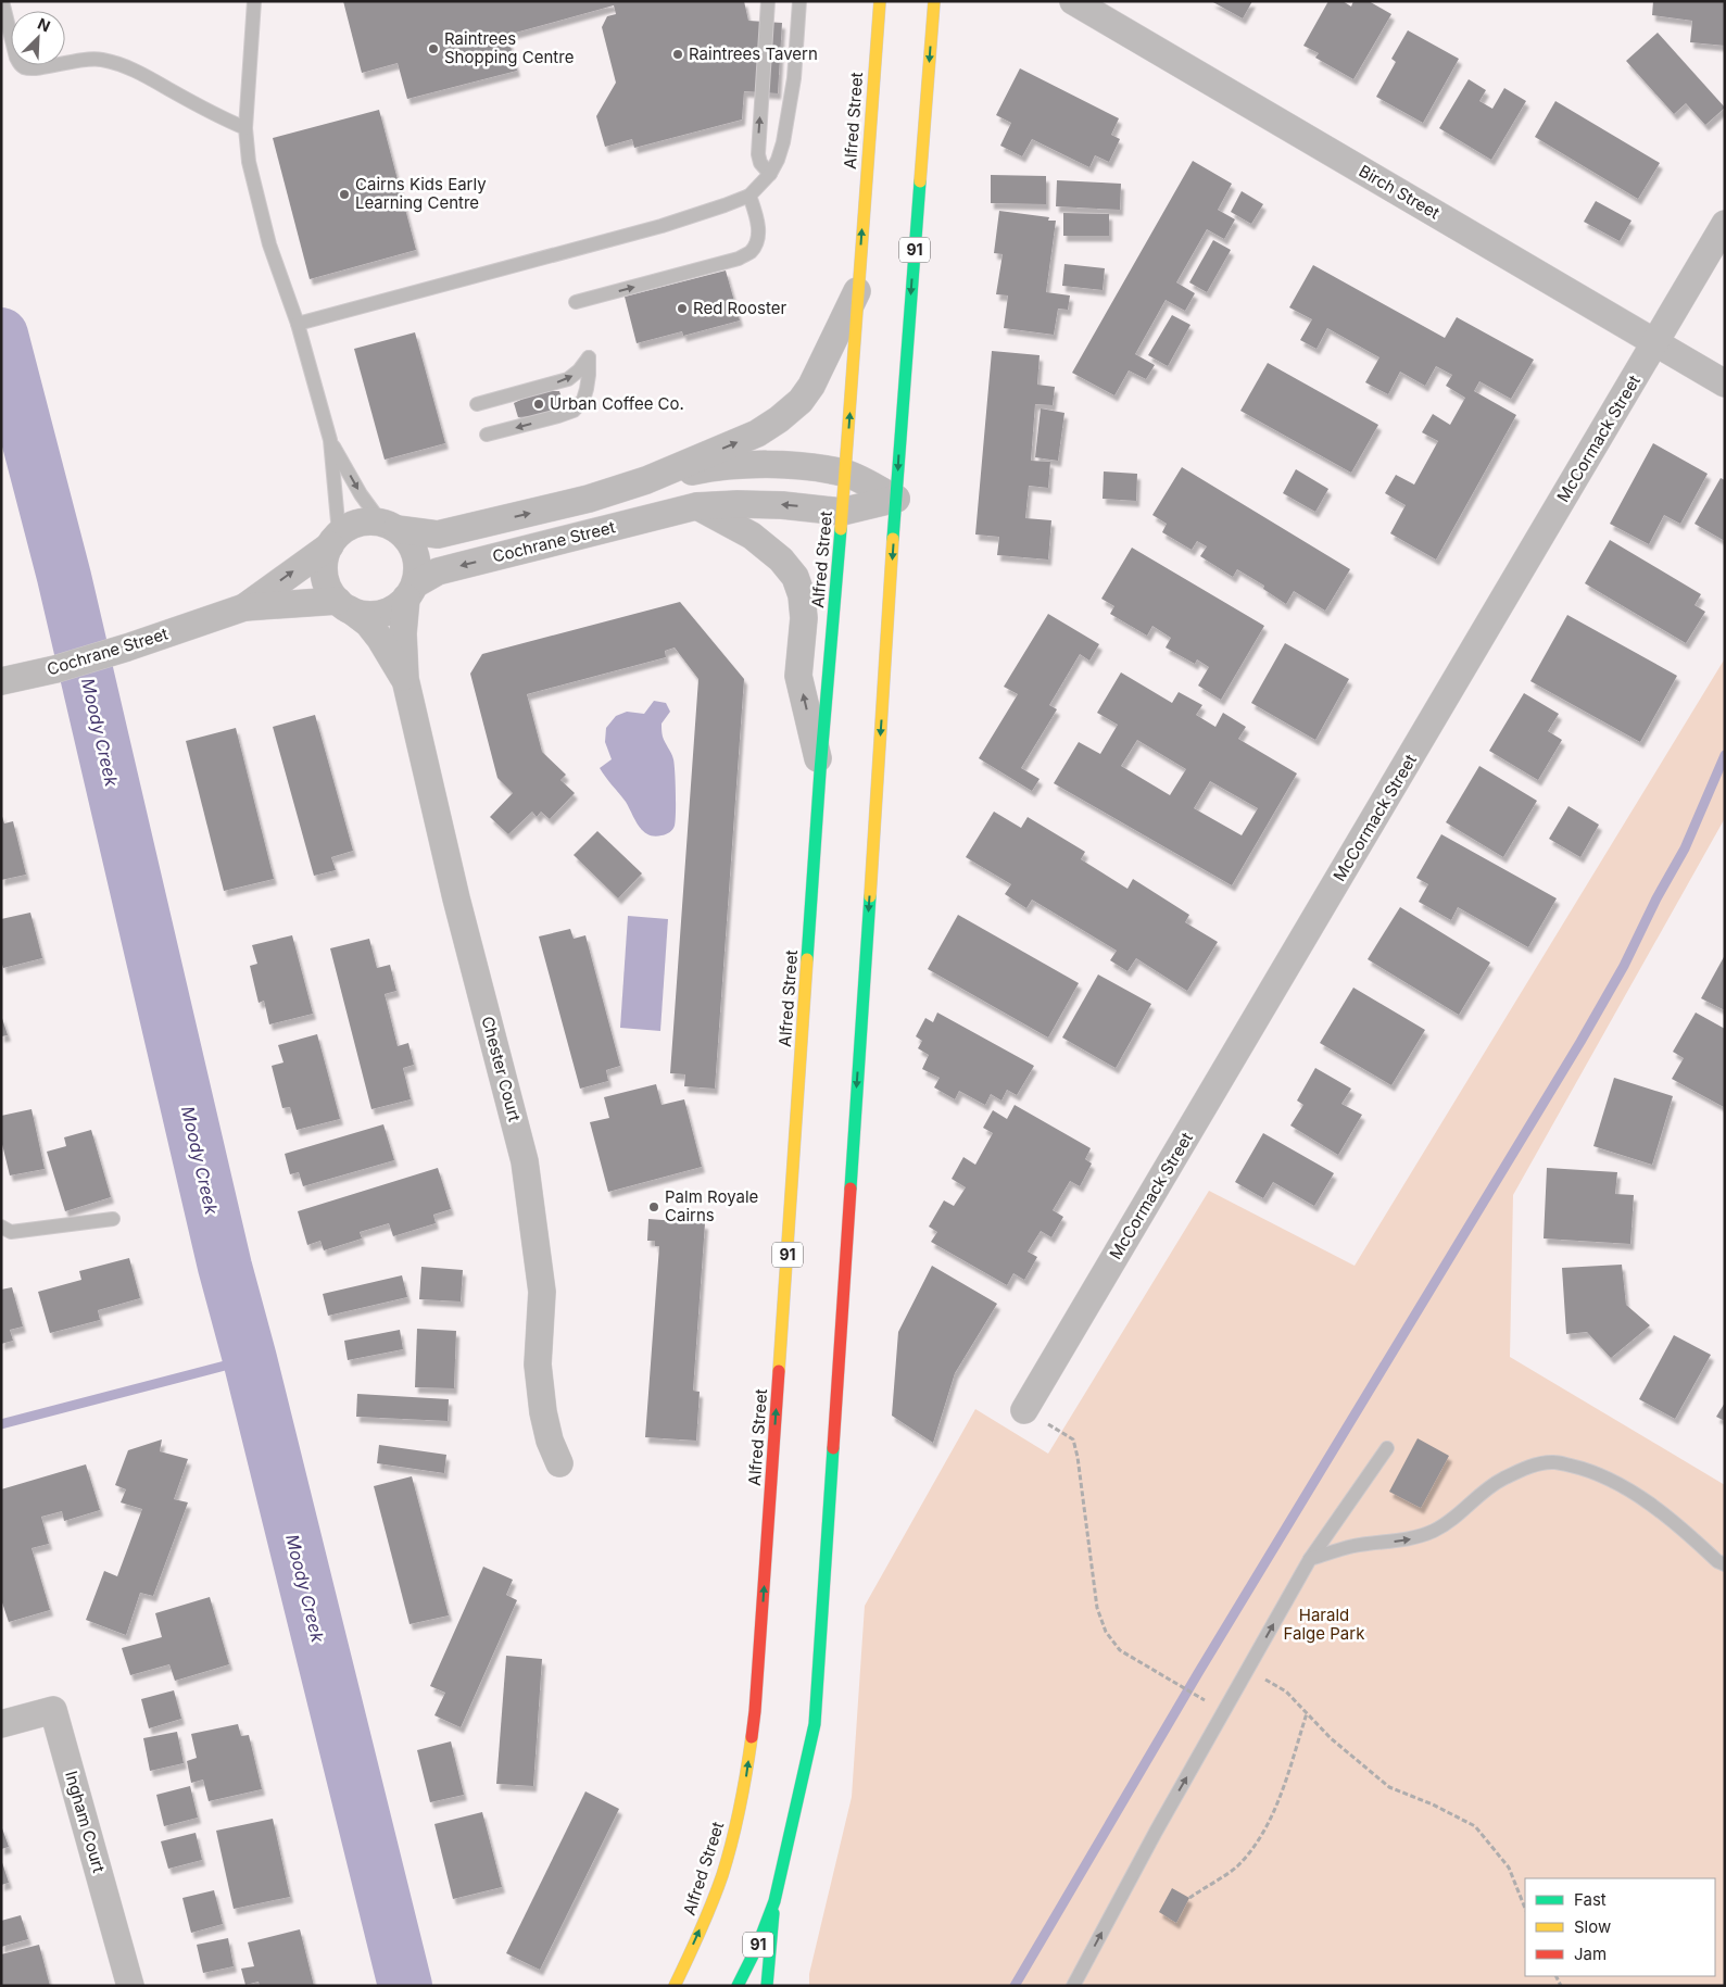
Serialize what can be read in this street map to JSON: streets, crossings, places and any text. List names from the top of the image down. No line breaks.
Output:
{"streets":{"main road":["Alfred Street","91"],"street":["Birch Street","McCormack Street","Cochrane Street","Chester Court","Ingham Court"]},"crossings":[["Alfred Street","Cochrane Street"],["Birch Street","McCormack Street"],["91","Cochrane Street"]],"water":["Moody Creek"],"parks":["Harald Falge Park"],"places":["Raintrees Shopping Centre","Raintrees Tavern","Cairns Kids Early Learning Centre","Red Rooster","Urban Coffee Co.","Palm Royale Cairns"],"legend":["Fast","Slow","Jam"],"north":"top right"}
